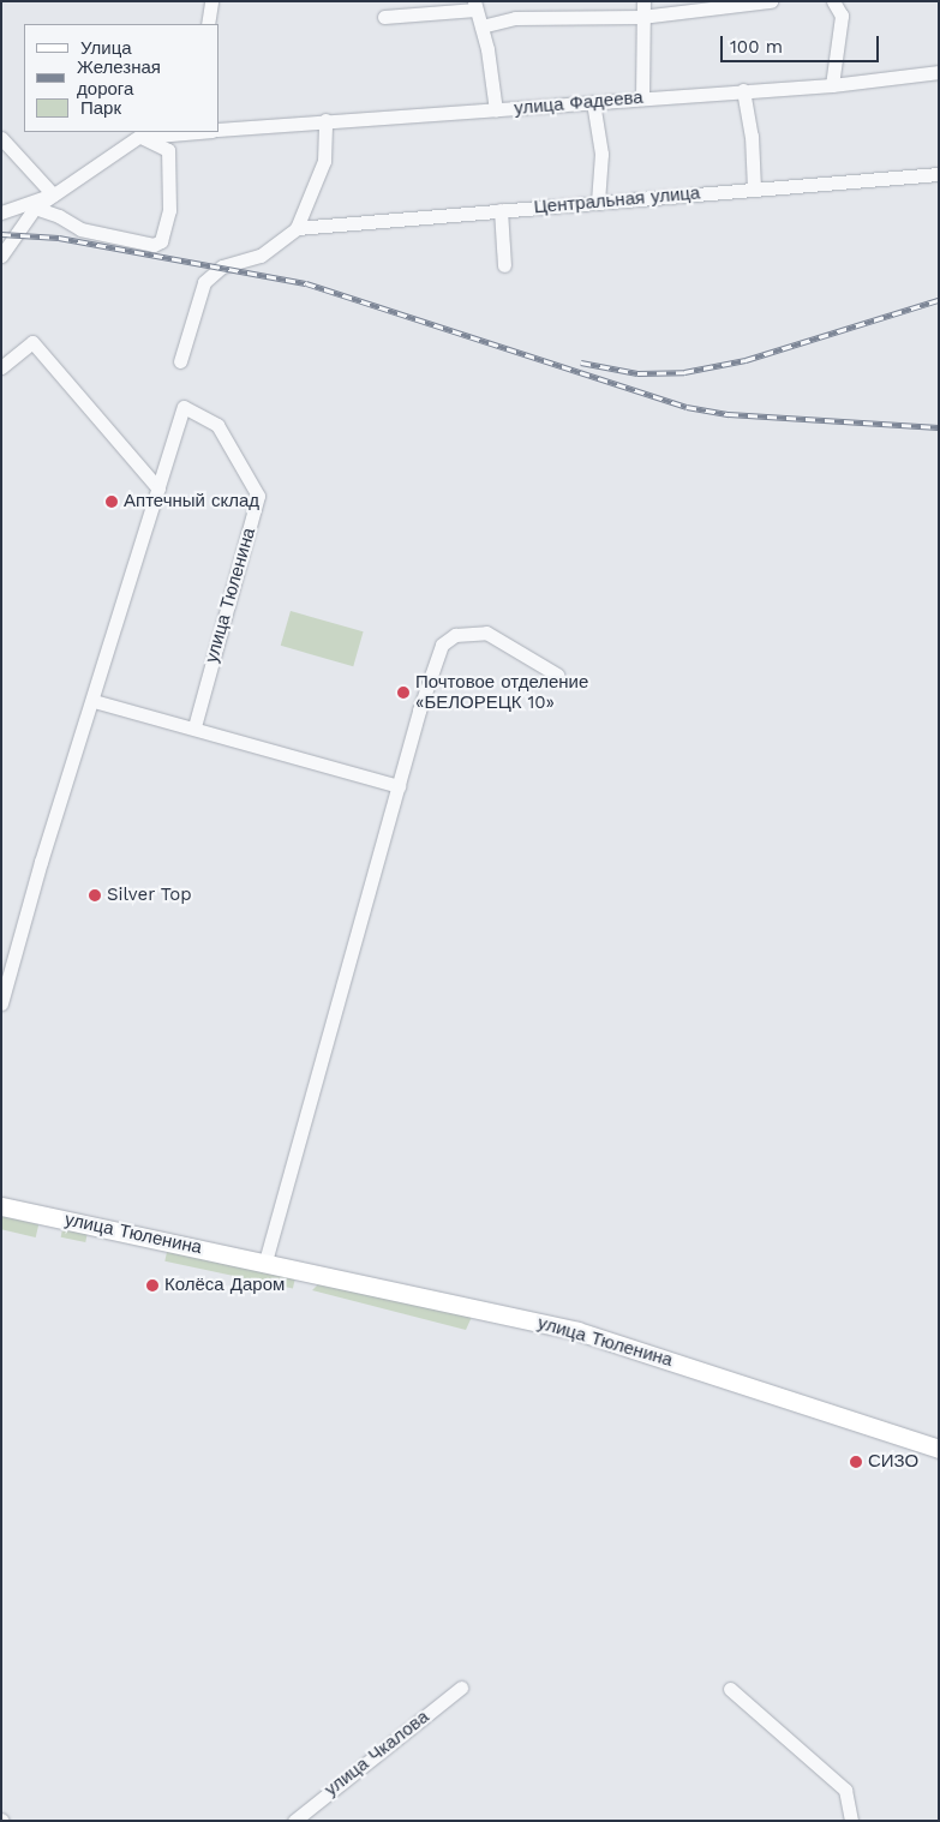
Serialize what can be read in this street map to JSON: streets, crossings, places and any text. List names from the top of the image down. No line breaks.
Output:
{"streets":{"main road":["улица Тюленина"],"street":["улица Фадеева","Центральная улица","улица Чкалова"]},"places":["Аптечный склад","Почтовое отделение «БЕЛОРЕЦК 10»","Silver Top","Колёса Даром","СИЗО"],"legend":["Улица","Железная дорога","Парк"],"scale_bar":"100 m"}
